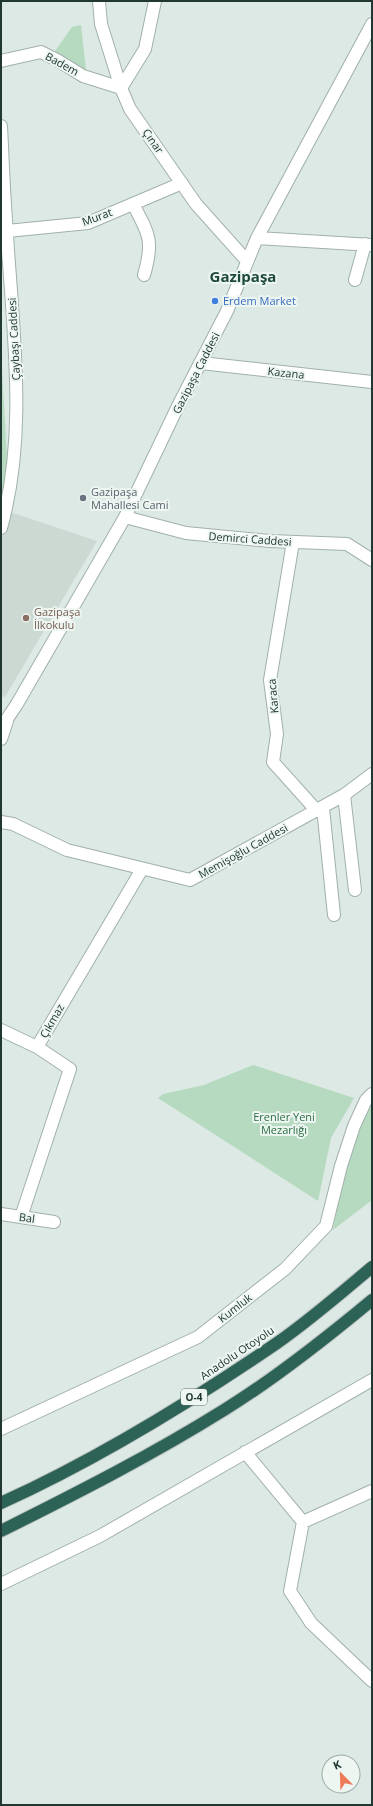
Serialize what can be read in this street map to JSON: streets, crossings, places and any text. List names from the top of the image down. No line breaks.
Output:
{"streets":{"highway":["Anadolu Otoyolu","O-4"],"street":["Badem","Çınar","Murat","Çaybaşı Caddesi","Gazipaşa Caddesi","Kazana","Demirci Caddesi","Karaca","Memişoğlu Caddesi","Çıkmaz","Bal","Kumluk"]},"crossings":[["Badem","Çınar"],["Çınar","Murat"],["Çınar","Gazipaşa Caddesi"],["Murat","Çaybaşı Caddesi"],["Gazipaşa Caddesi","Kazana"],["Gazipaşa Caddesi","Demirci Caddesi"],["Demirci Caddesi","Karaca"],["Karaca","Memişoğlu Caddesi"],["Memişoğlu Caddesi","Çıkmaz"],["Çıkmaz","Bal"]],"districts":["Gazipaşa"],"parks":["Erenler Yeni Mezarlığı"],"places":["Erdem Market","Gazipaşa Mahallesi Cami","Gazipaşa İlkokulu"],"north":"top left"}
